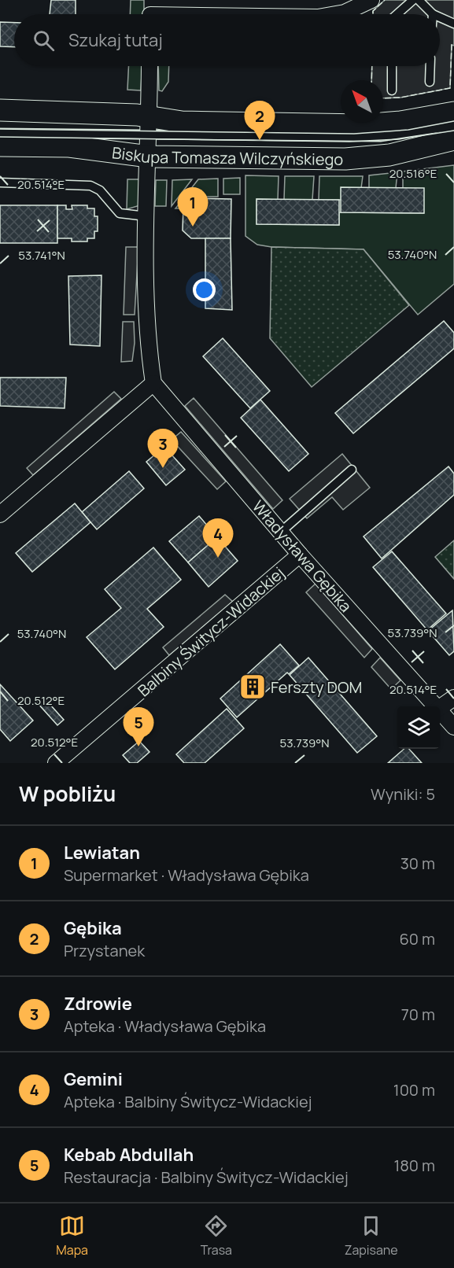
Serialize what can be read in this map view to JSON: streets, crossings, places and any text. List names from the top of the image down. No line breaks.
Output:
{"streets":{"street":["Biskupa Tomasza Wilczyńskiego","Władysława Gębika","Balbiny Świtycz-Widackiej"]},"crossings":[["Władysława Gębika","Balbiny Świtycz-Widackiej"]],"places":{"building":["Ferszty DOM"]},"north":"top left","page":{"search":"Szukaj tutaj","pins":["2","1","3","4","5"],"heading":["W pobliżu","Wyniki: 5"],"list":[{"mark":"1","name":"Lewiatan","note":"Supermarket · Władysława Gębika","value":"30 m"},{"mark":"2","name":"Gębika","note":"Przystanek","value":"60 m"},{"mark":"3","name":"Zdrowie","note":"Apteka · Władysława Gębika","value":"70 m"},{"mark":"4","name":"Gemini","note":"Apteka · Balbiny Świtycz-Widackiej","value":"100 m"},{"mark":"5","name":"Kebab Abdullah","note":"Restauracja · Balbiny Świtycz-Widackiej","value":"180 m"}],"nav":["Mapa","Trasa","Zapisane"]},"coordinates":["20.516°E","20.514°E","53.740°N","53.741°N","53.739°N","20.512°E"]}
